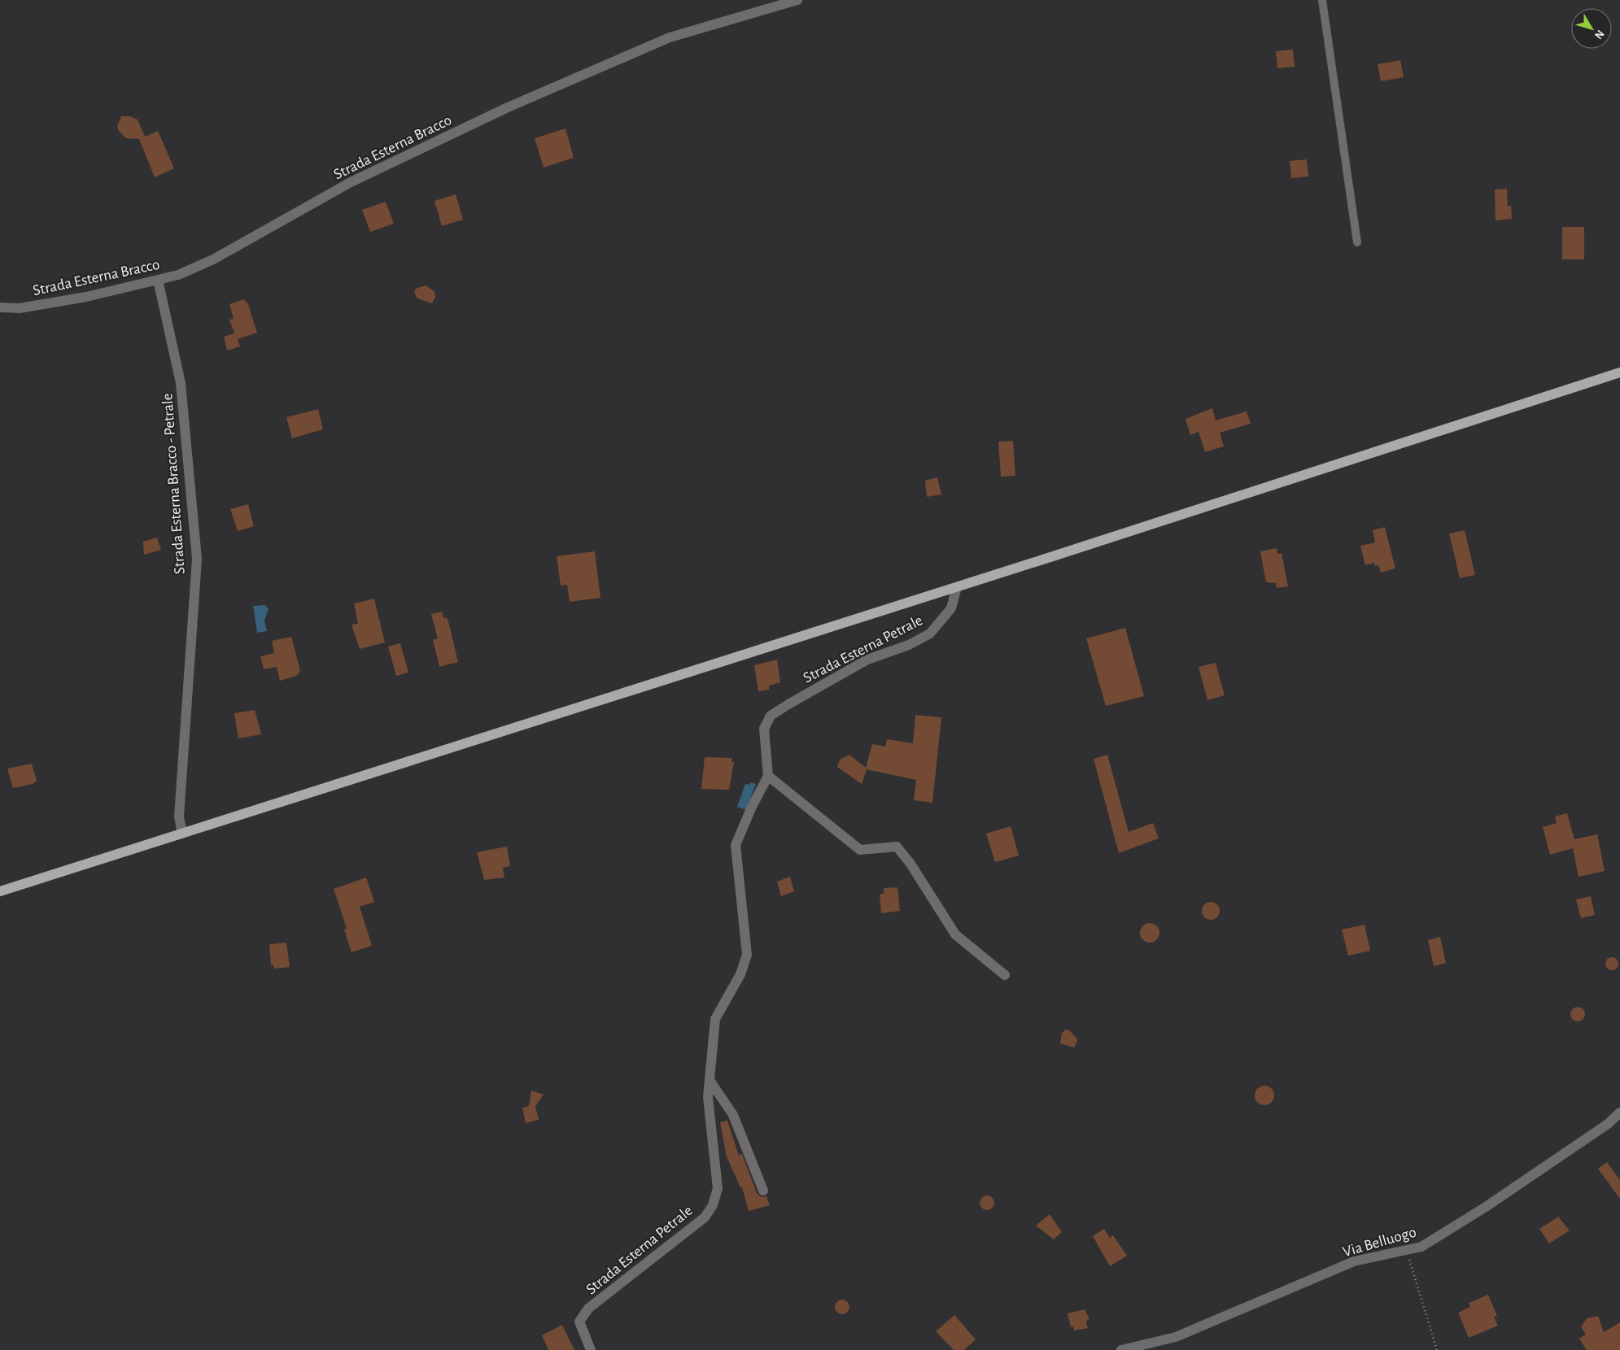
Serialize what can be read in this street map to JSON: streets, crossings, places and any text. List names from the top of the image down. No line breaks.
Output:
{"streets":{"street":["Strada Esterna Bracco","Strada Esterna Bracco - Petrale","Strada Esterna Petrale","Via Belluogo"]},"crossings":[["Strada Esterna Bracco","Strada Esterna Bracco - Petrale"]],"north":"bottom right"}
